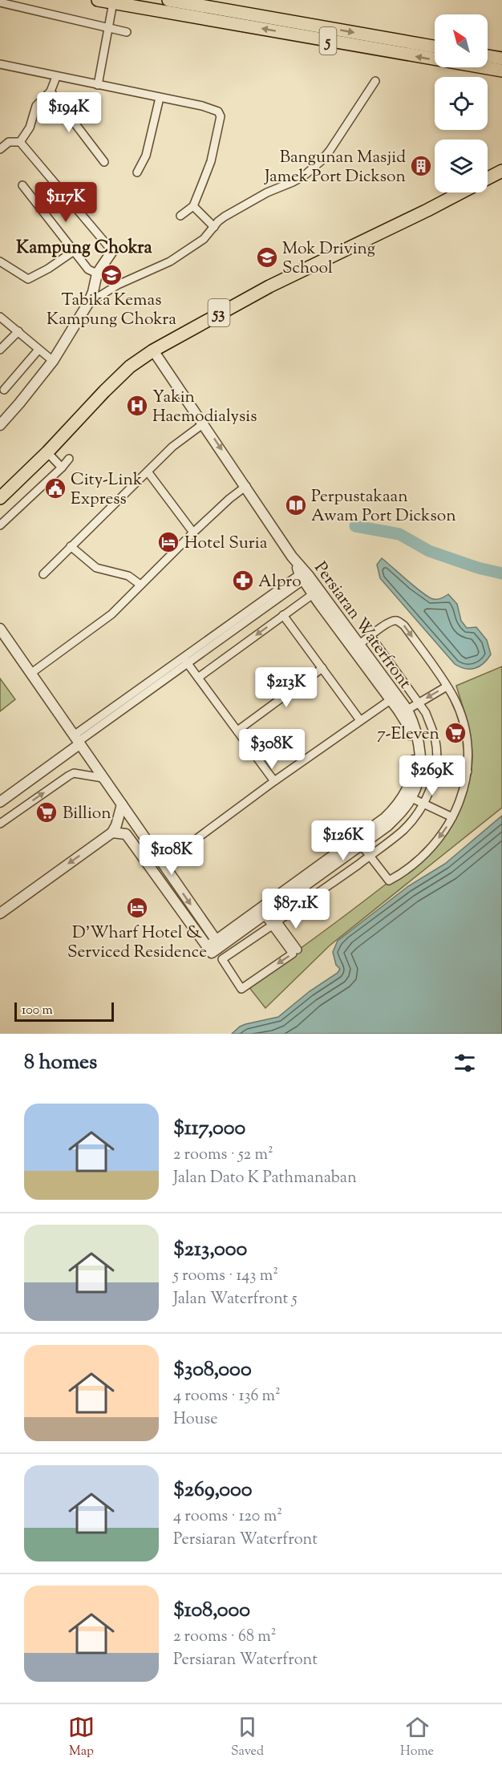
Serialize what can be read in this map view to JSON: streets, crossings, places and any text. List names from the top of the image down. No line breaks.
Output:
{"streets":{"main road":["5","53"],"street":["Persiaran Waterfront"]},"crossings":[["53","Persiaran Waterfront"]],"districts":["Kampung Chokra"],"places":{"building":["Bangunan Masjid Jamek Port Dickson"],"school or university":["Mok Driving School","Tabika Kemas Kampung Chokra"],"hospital":["Yakin Haemodialysis"],"public building":["City-Link Express"],"library":["Perpustakaan Awam Port Dickson"],"hotel":["Hotel Suria","D'Wharf Hotel & Serviced Residence"],"pharmacy":["Alpro"],"supermarket":["7-Eleven","Billion"]},"scale_bar":"100 m","north":"top left","page":{"price":["$194K","$117K","$213K","$308K","$269K","$126K","$108K","$87.1K"],"scale":"100 m","heading":"8 homes","list":[{"name":"$117,000","note":"2 rooms · 52 m² · Jalan Dato K Pathmanaban"},{"name":"$213,000","note":"5 rooms · 143 m² · Jalan Waterfront 5"},{"name":"$308,000","note":"4 rooms · 136 m² · House"},{"name":"$269,000","note":"4 rooms · 120 m² · Persiaran Waterfront"},{"name":"$108,000","note":"2 rooms · 68 m² · Persiaran Waterfront"}],"tabs":["Map","Saved","Home"]}}
